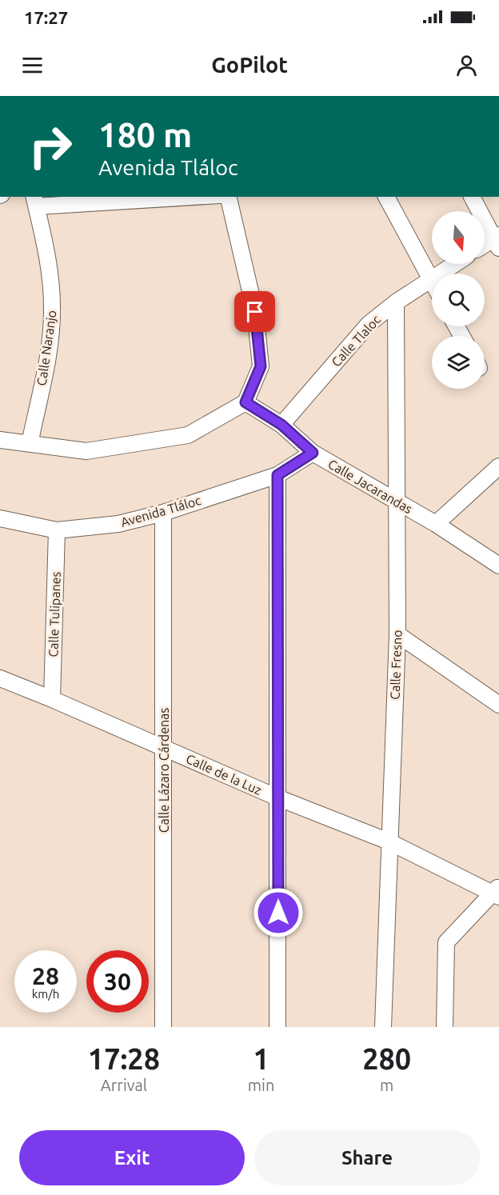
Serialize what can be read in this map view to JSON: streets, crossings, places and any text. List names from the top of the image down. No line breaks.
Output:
{"streets":{"street":["Calle Tlaloc","Calle Naranjo","Calle Jacarandas","Avenida Tláloc","Calle Tulipanes","Calle Fresno","Calle Lázaro Cárdenas","Calle de la Luz"]},"crossings":[["Calle Tlaloc","Calle Jacarandas"],["Calle Tlaloc","Calle Fresno"],["Calle Jacarandas","Avenida Tláloc"],["Calle Jacarandas","Calle Fresno"],["Avenida Tláloc","Calle Tulipanes"],["Avenida Tláloc","Calle Lázaro Cárdenas"],["Calle Tulipanes","Calle de la Luz"],["Calle Fresno","Calle de la Luz"],["Calle Lázaro Cárdenas","Calle de la Luz"]],"north":"bottom","page":{"status":"17:27","header":"GoPilot","turn":["180 m","Avenida Tláloc"],"speed":"28 km/h","limit":"30","eta":["17:28","Arrival","1","min","280","m"],"buttons":["Exit","Share"]}}
